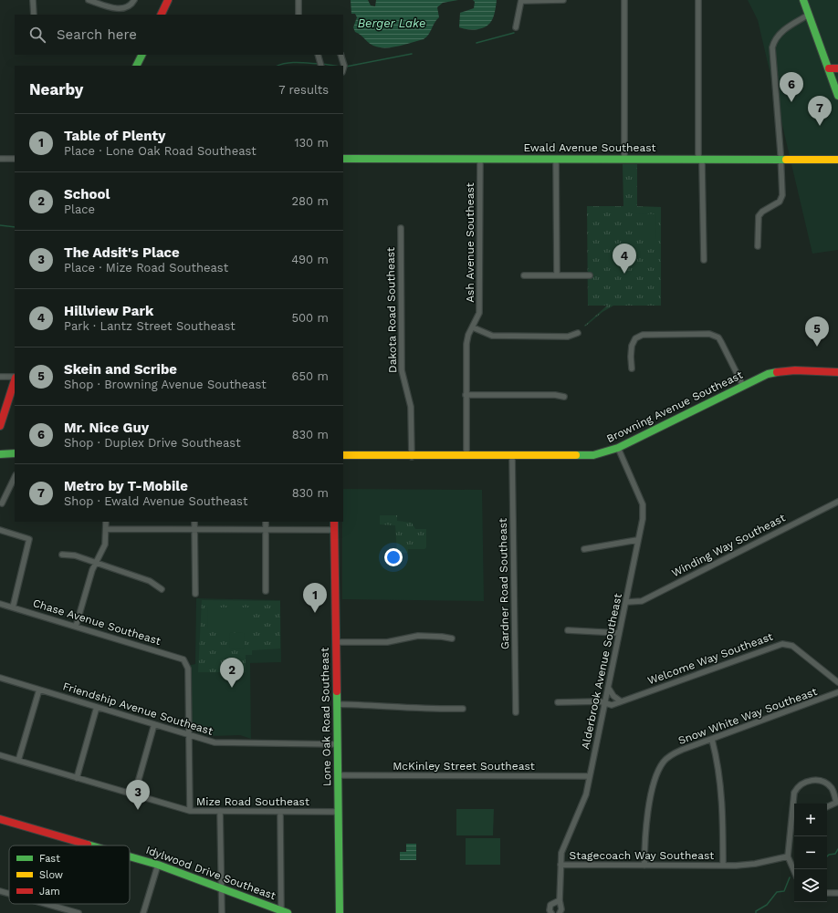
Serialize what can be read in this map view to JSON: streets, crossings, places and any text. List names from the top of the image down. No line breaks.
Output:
{"streets":{"street":["Ewald Avenue Southeast","Ash Avenue Southeast","Dakota Road Southeast","Browning Avenue Southeast","Winding Way Southeast","Gardner Road Southeast","Chase Avenue Southeast","Welcome Way Southeast","Alderbrook Avenue Southeast","Friendship Avenue Southeast","Snow White Way Southeast","Lone Oak Road Southeast","McKinley Street Southeast","Mize Road Southeast","Stagecoach Way Southeast","Idylwood Drive Southeast"]},"crossings":[["Ewald Avenue Southeast","Ash Avenue Southeast"],["Ash Avenue Southeast","Browning Avenue Southeast"],["Dakota Road Southeast","Browning Avenue Southeast"],["Browning Avenue Southeast","Gardner Road Southeast"],["Browning Avenue Southeast","Alderbrook Avenue Southeast"],["Winding Way Southeast","Alderbrook Avenue Southeast"],["Chase Avenue Southeast","Friendship Avenue Southeast"],["Welcome Way Southeast","Alderbrook Avenue Southeast"],["Alderbrook Avenue Southeast","McKinley Street Southeast"],["Alderbrook Avenue Southeast","Stagecoach Way Southeast"],["Friendship Avenue Southeast","Lone Oak Road Southeast"],["Snow White Way Southeast","Stagecoach Way Southeast"],["Lone Oak Road Southeast","McKinley Street Southeast"],["Lone Oak Road Southeast","Mize Road Southeast"]],"water":["Berger Lake"],"legend":["Fast","Slow","Jam"],"page":{"search":"Search here","heading":["Nearby","7 results"],"pins":["6","7","4","5","1","2","3"],"list":[{"mark":"1","name":"Table of Plenty","note":"Place · Lone Oak Road Southeast","value":"130 m"},{"mark":"2","name":"School","note":"Place","value":"280 m"},{"mark":"3","name":"The Adsit's Place","note":"Place · Mize Road Southeast","value":"490 m"},{"mark":"4","name":"Hillview Park","note":"Park · Lantz Street Southeast","value":"500 m"},{"mark":"5","name":"Skein and Scribe","note":"Shop · Browning Avenue Southeast","value":"650 m"},{"mark":"6","name":"Mr. Nice Guy","note":"Shop · Duplex Drive Southeast","value":"830 m"},{"mark":"7","name":"Metro by T-Mobile","note":"Shop · Ewald Avenue Southeast","value":"830 m"}],"map_buttons":["+","−"]}}
